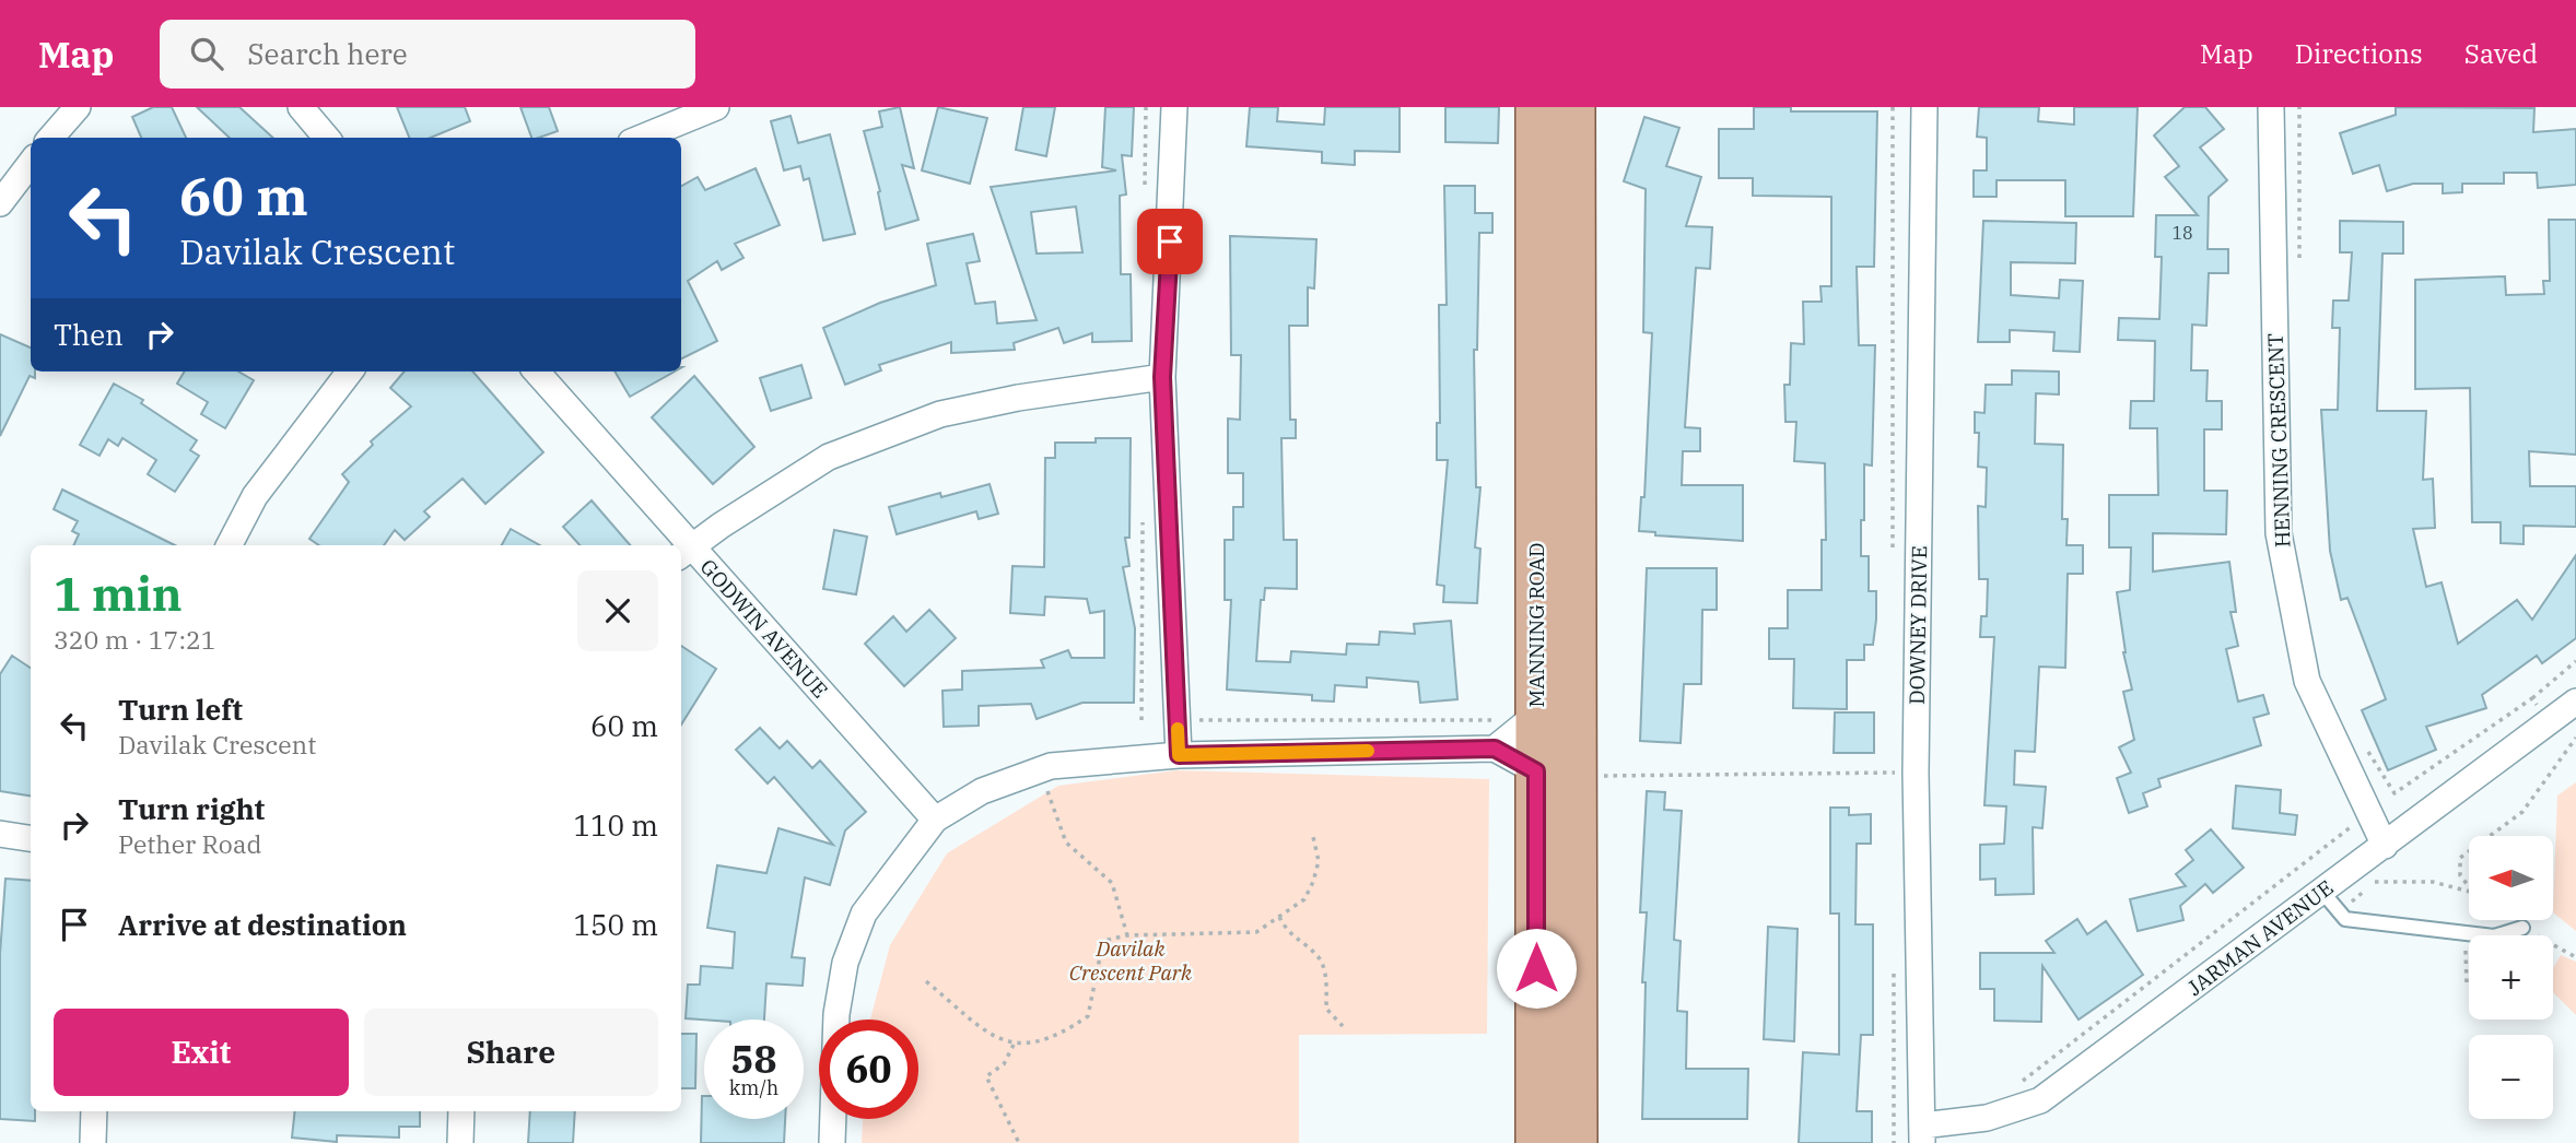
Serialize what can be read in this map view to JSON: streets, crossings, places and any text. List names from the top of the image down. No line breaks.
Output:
{"streets":{"main road":["MANNING ROAD"],"street":["HENNING CRESCENT","DOWNEY DRIVE","GODWIN AVENUE","JARMAN AVENUE"]},"crossings":[["HENNING CRESCENT","JARMAN AVENUE"],["DOWNEY DRIVE","JARMAN AVENUE"]],"parks":["Davilak Crescent Park"],"house_numbers":["18"],"north":"left","page":{"header":"Map","search":"Search here","nav":["Map","Directions","Saved"],"turn":["60 m","Davilak Crescent"],"then":"Then","heading":["1 min","320 m · 17:21"],"list":[{"name":"Turn left","note":"Davilak Crescent","value":"60 m"},{"name":"Turn right","note":"Pether Road","value":"110 m"},{"name":"Arrive at destination","value":"150 m"}],"map_buttons":["+","−"],"buttons":["Exit","Share"],"speed":"58 km/h","limit":"60"}}
